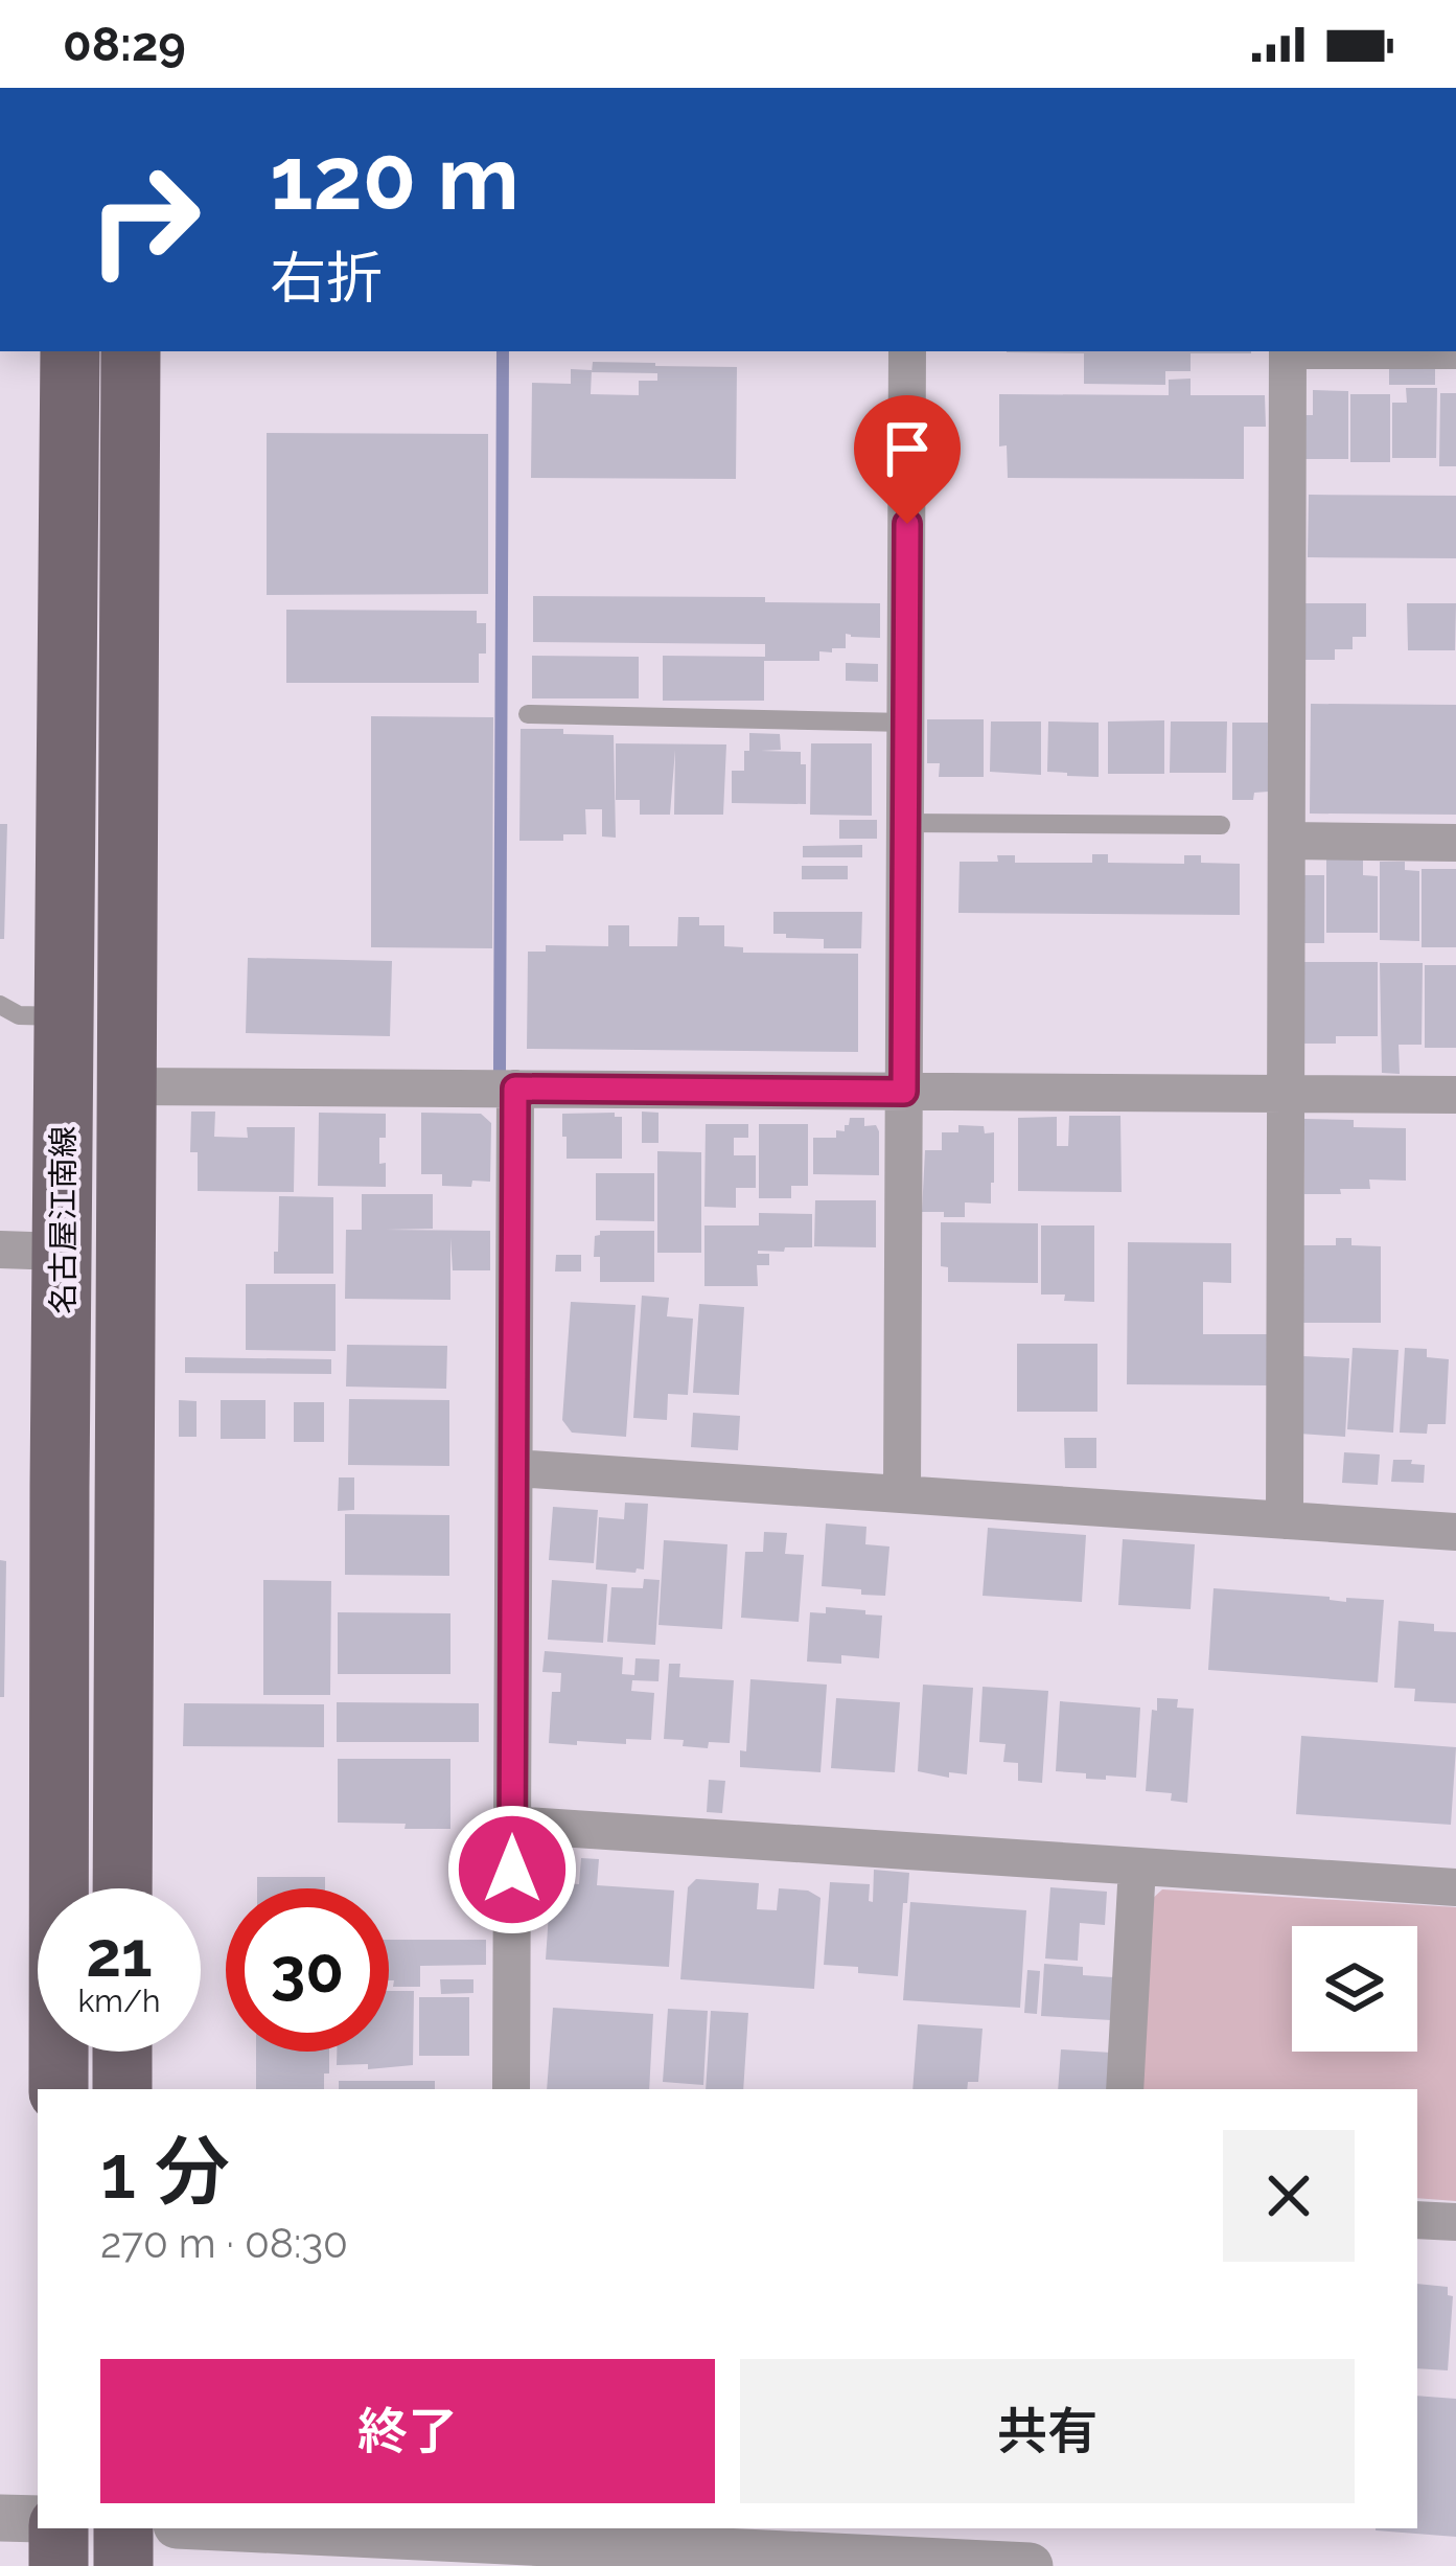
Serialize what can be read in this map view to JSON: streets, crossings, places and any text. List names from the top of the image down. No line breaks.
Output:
{"streets":{"main road":["名古屋江南線"]},"page":{"status":"08:29","turn":["120 m","右折"],"speed":"21 km/h","limit":"30","heading":["1 分","270 m · 08:30"],"buttons":["終了","共有"]}}
